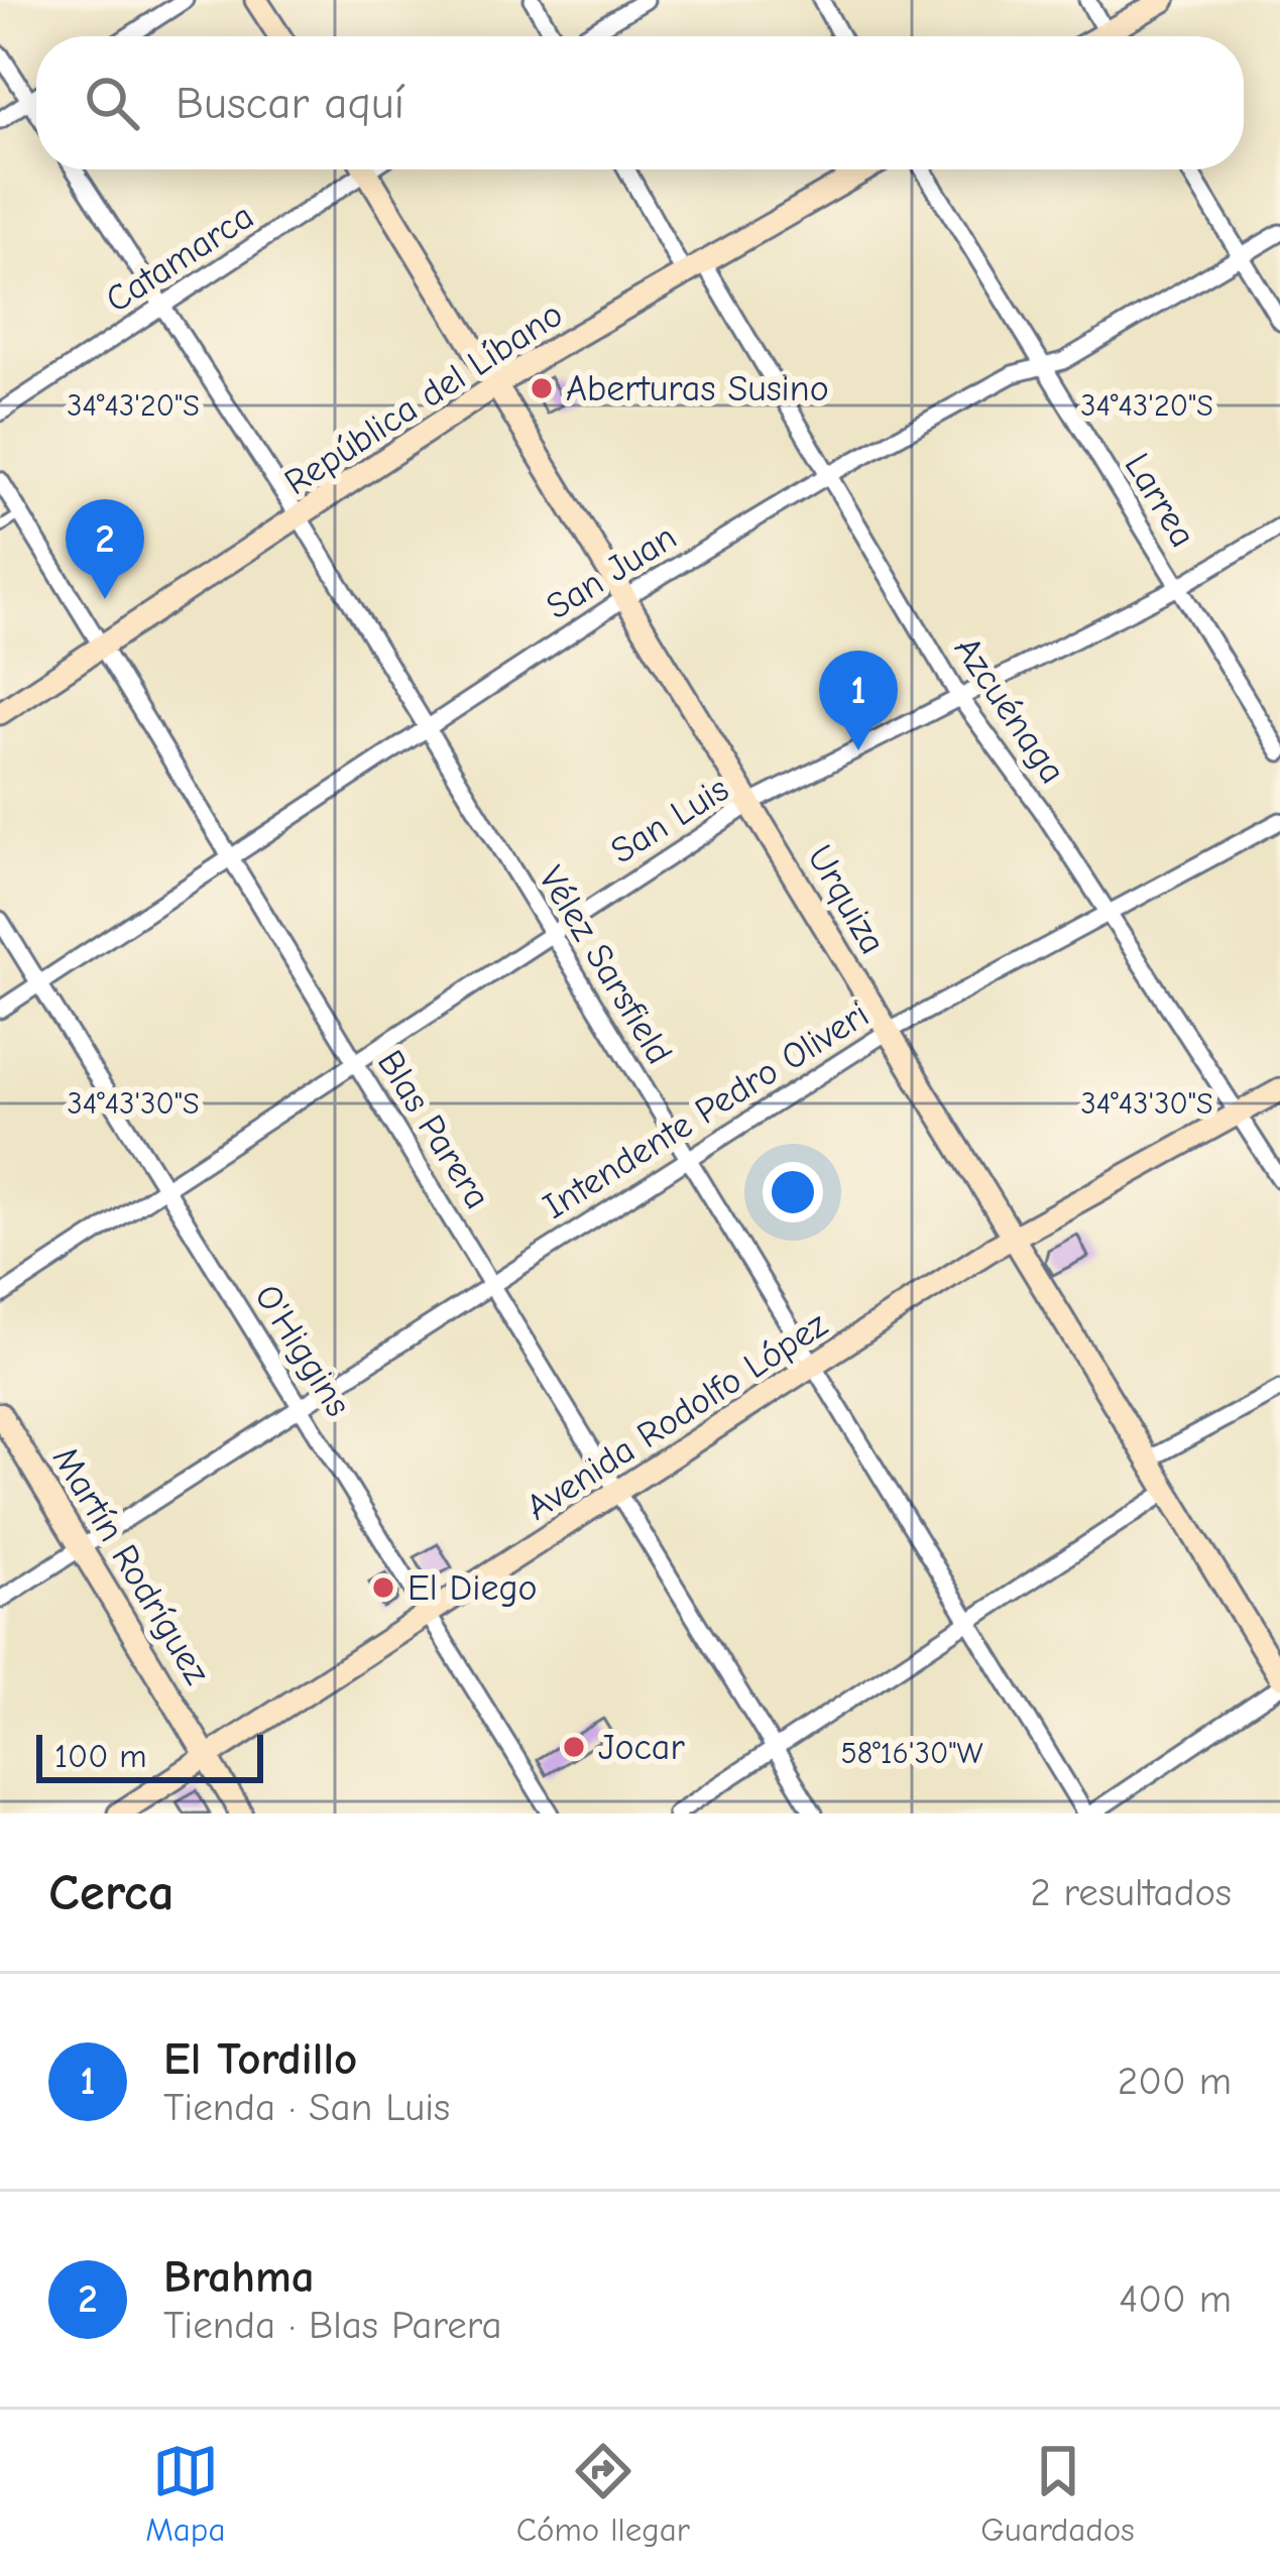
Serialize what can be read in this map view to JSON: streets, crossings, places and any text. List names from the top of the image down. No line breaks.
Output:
{"streets":{"street":["Catamarca","República del Líbano","Larrea","San Juan","Azcuénaga","San Luis","Urquiza","Vélez Sarsfield","Intendente Pedro Oliveri","Blas Parera","O'Higgins","Avenida Rodolfo López","Martín Rodríguez"]},"crossings":[["Catamarca","Vélez Sarsfield"],["República del Líbano","Azcuénaga"],["República del Líbano","Urquiza"],["República del Líbano","Vélez Sarsfield"],["República del Líbano","Blas Parera"],["Larrea","San Juan"],["Larrea","San Luis"],["San Juan","Azcuénaga"],["San Juan","Urquiza"],["San Juan","Vélez Sarsfield"],["San Juan","Blas Parera"],["San Juan","O'Higgins"],["Azcuénaga","San Luis"],["Azcuénaga","Intendente Pedro Oliveri"],["Azcuénaga","Avenida Rodolfo López"],["San Luis","Urquiza"],["San Luis","Vélez Sarsfield"],["San Luis","Blas Parera"],["San Luis","O'Higgins"],["Urquiza","Intendente Pedro Oliveri"],["Urquiza","Avenida Rodolfo López"],["Vélez Sarsfield","Intendente Pedro Oliveri"],["Vélez Sarsfield","Avenida Rodolfo López"],["Intendente Pedro Oliveri","Blas Parera"],["Intendente Pedro Oliveri","O'Higgins"],["Intendente Pedro Oliveri","Martín Rodríguez"],["Blas Parera","Avenida Rodolfo López"],["O'Higgins","Avenida Rodolfo López"],["Avenida Rodolfo López","Martín Rodríguez"]],"places":["Aberturas Susino","El Diego","Jocar"],"scale_bar":"100 m","page":{"search":"Buscar aquí","pins":["2","1"],"scale":"100 m","heading":["Cerca","2 resultados"],"list":[{"mark":"1","name":"El Tordillo","note":"Tienda · San Luis","value":"200 m"},{"mark":"2","name":"Brahma","note":"Tienda · Blas Parera","value":"400 m"}],"nav":["Mapa","Cómo llegar","Guardados"]},"coordinates":["34°43'20\"S","34°43'30\"S","58°16'30\"W"]}
